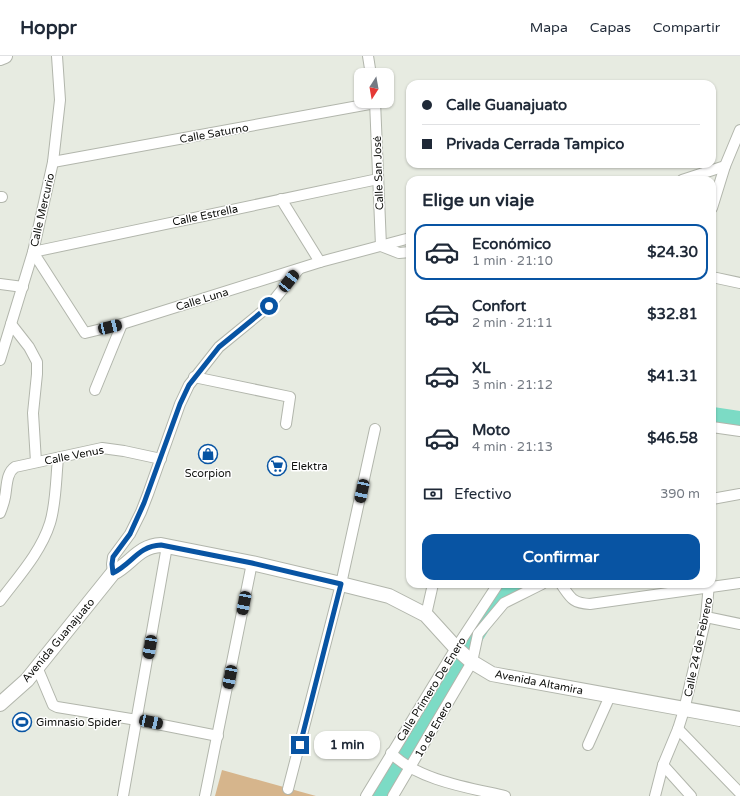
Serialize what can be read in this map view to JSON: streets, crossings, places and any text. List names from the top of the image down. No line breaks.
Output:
{"streets":{"street":["Calle Saturno","Calle San José","Calle Mercurio","Calle Estrella","Calle Luna","Calle Venus","Avenida Guanajuato","Calle 24 de Febrero","Avenida Altamira","Calle Primero De Enero","1o de Enero"]},"crossings":[["Calle Saturno","Calle Mercurio"],["Calle San José","Calle Estrella"],["Calle San José","Calle Luna"],["Calle Mercurio","Calle Estrella"],["Calle Mercurio","Calle Luna"],["Calle Mercurio","Calle Venus"],["Calle Estrella","Calle Luna"],["Avenida Guanajuato","Avenida Altamira"],["Calle 24 de Febrero","Avenida Altamira"],["Avenida Altamira","Calle Primero De Enero"],["Avenida Altamira","1o de Enero"],["Calle Primero De Enero","1o de Enero"]],"places":{"shop":["Scorpion"],"supermarket":["Elektra"],"sports":["Gimnasio Spider"]},"north":"bottom","page":{"header":"Hoppr","nav":["Mapa","Capas","Compartir"],"banner":["Calle Guanajuato","Privada Cerrada Tampico"],"heading":"Elige un viaje","list":[{"name":"Económico","note":"1 min · 21:10","value":"$24.30"},{"name":"Confort","note":"2 min · 21:11","value":"$32.81"},{"name":"XL","note":"3 min · 21:12","value":"$41.31"},{"name":"Moto","note":"4 min · 21:13","value":"$46.58"}],"pay":["Efectivo","390 m"],"buttons":"Confirmar","bubble":"1 min"}}
